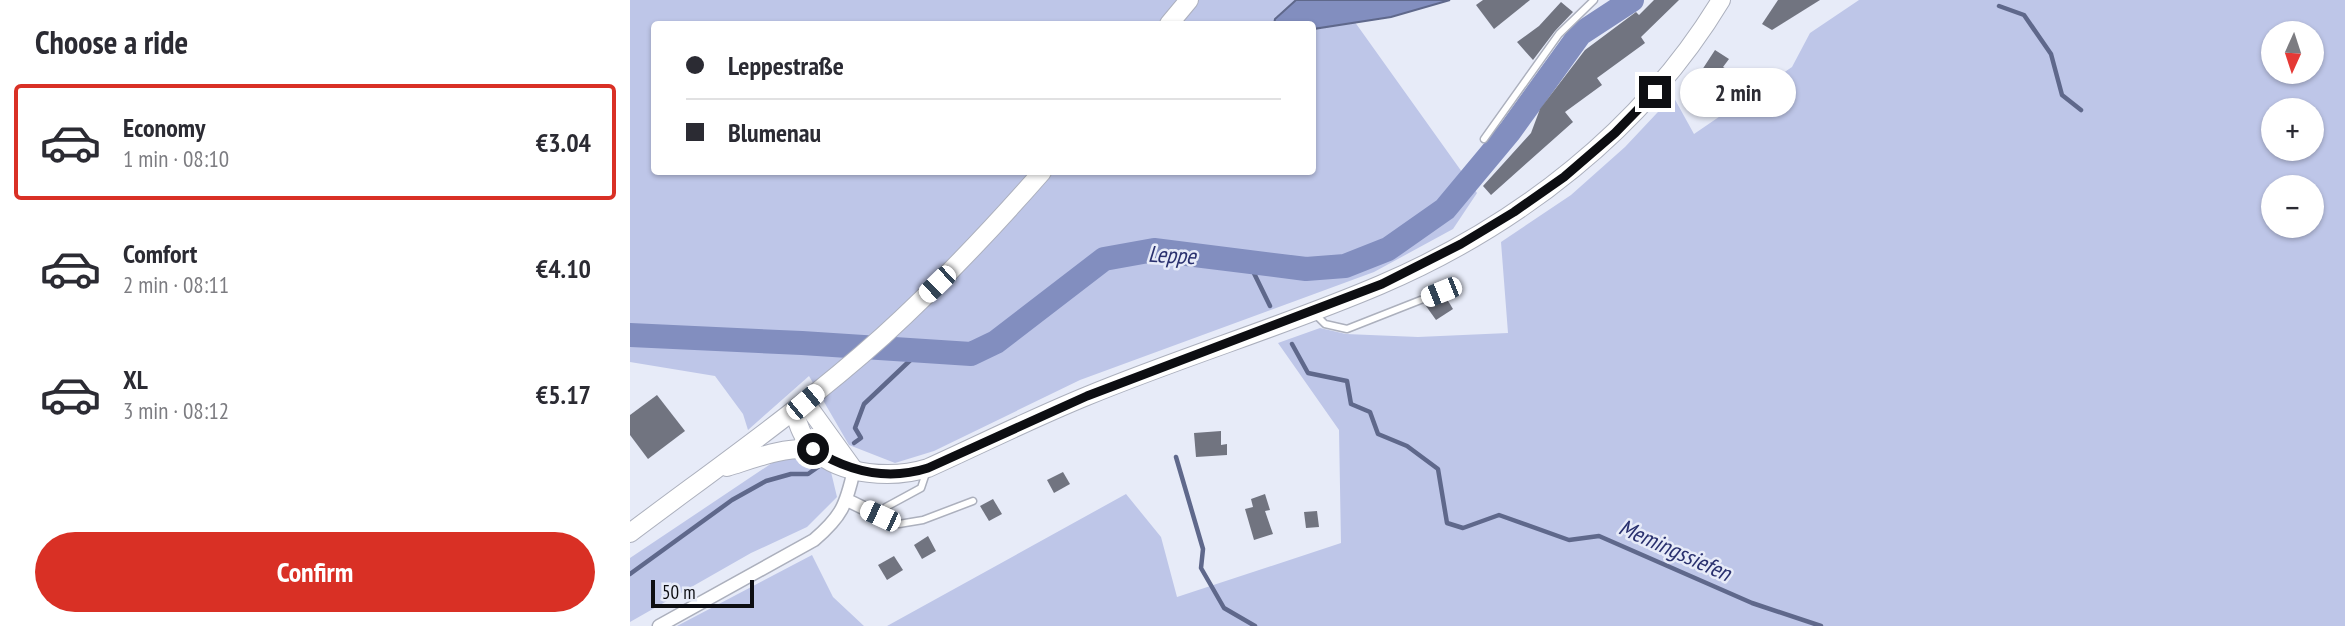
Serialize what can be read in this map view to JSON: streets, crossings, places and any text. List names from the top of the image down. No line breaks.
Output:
{"water":["Leppe","Memingssiefen"],"scale_bar":"50 m","north":"bottom","page":{"heading":"Choose a ride","map_buttons":["+","−"],"banner":["Leppestraße","Blumenau"],"bubble":"2 min","list":[{"name":"Economy","note":"1 min · 08:10","value":"€3.04"},{"name":"Comfort","note":"2 min · 08:11","value":"€4.10"},{"name":"XL","note":"3 min · 08:12","value":"€5.17"}],"buttons":"Confirm","scale":"50 m"}}
